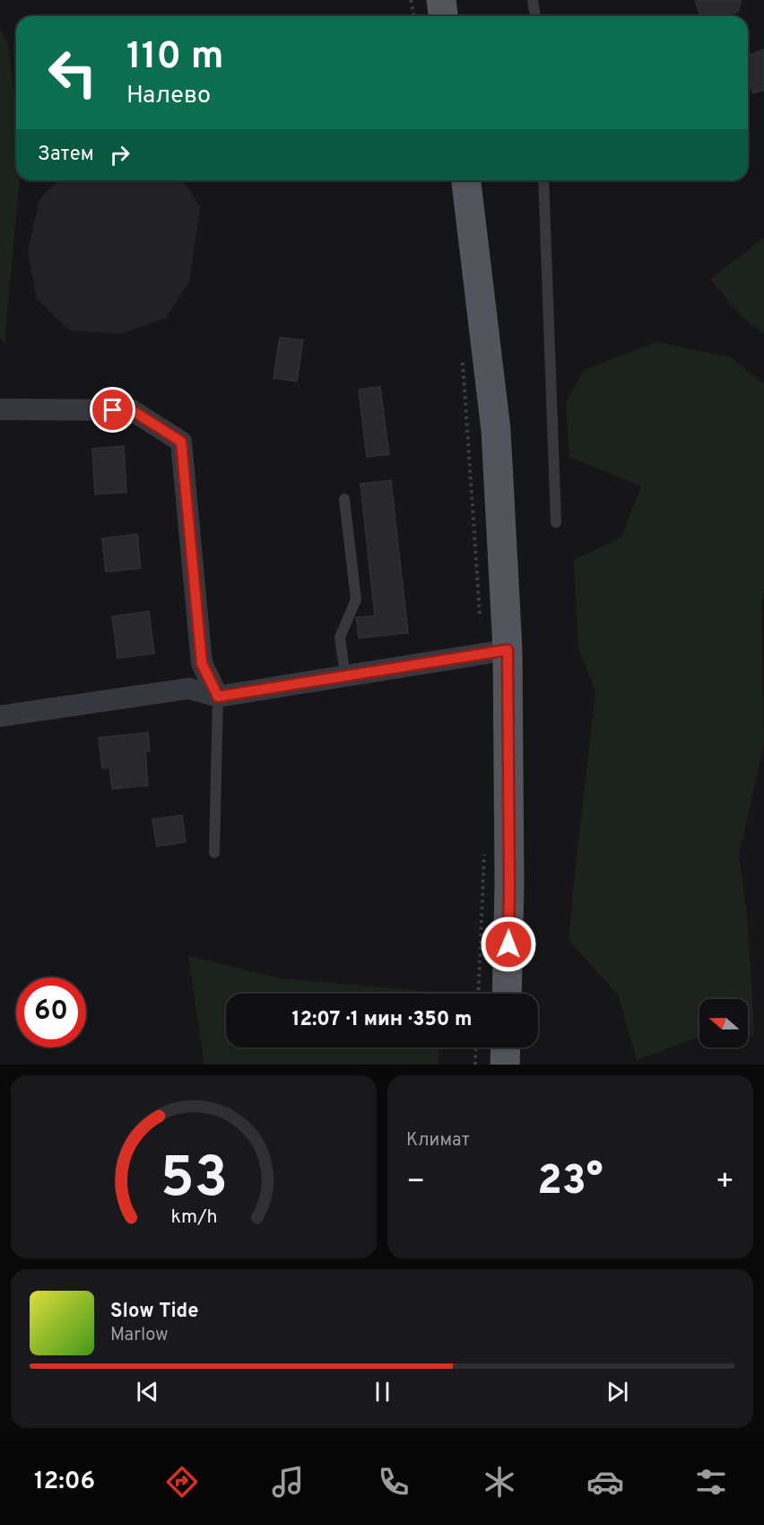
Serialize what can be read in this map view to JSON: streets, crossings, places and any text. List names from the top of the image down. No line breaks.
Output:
{"north":"left","page":{"turn":["110 m","Налево"],"then":"Затем","limit":"60","trip":"12:07 · 1 мин · 350 m","tile":"Климат","heat":["−","23°","+"],"song":["Slow Tide","Marlow"],"tabs":"12:06","gauge":["53","km/h"]}}
